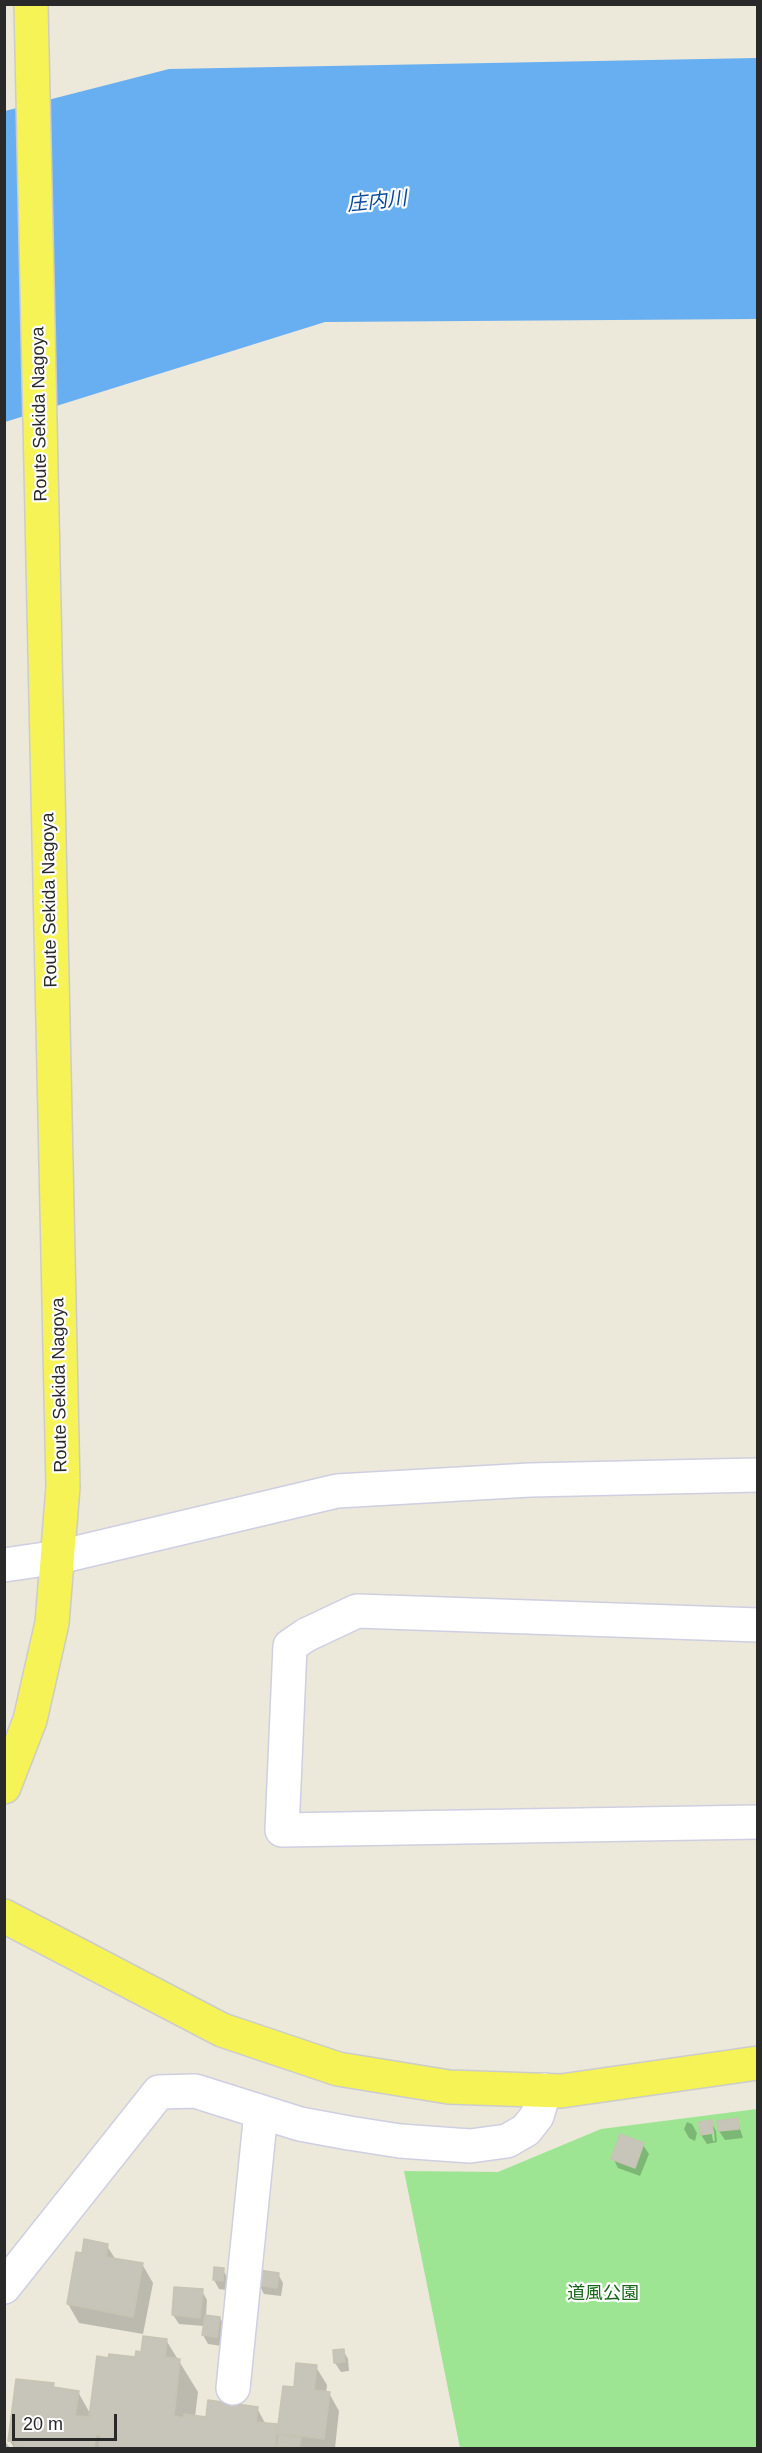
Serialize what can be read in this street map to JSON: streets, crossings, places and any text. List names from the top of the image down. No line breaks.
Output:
{"streets":{"main road":["Route Sekida Nagoya"]},"water":["庄内川"],"parks":["道風公園"],"scale_bar":"20 m"}
